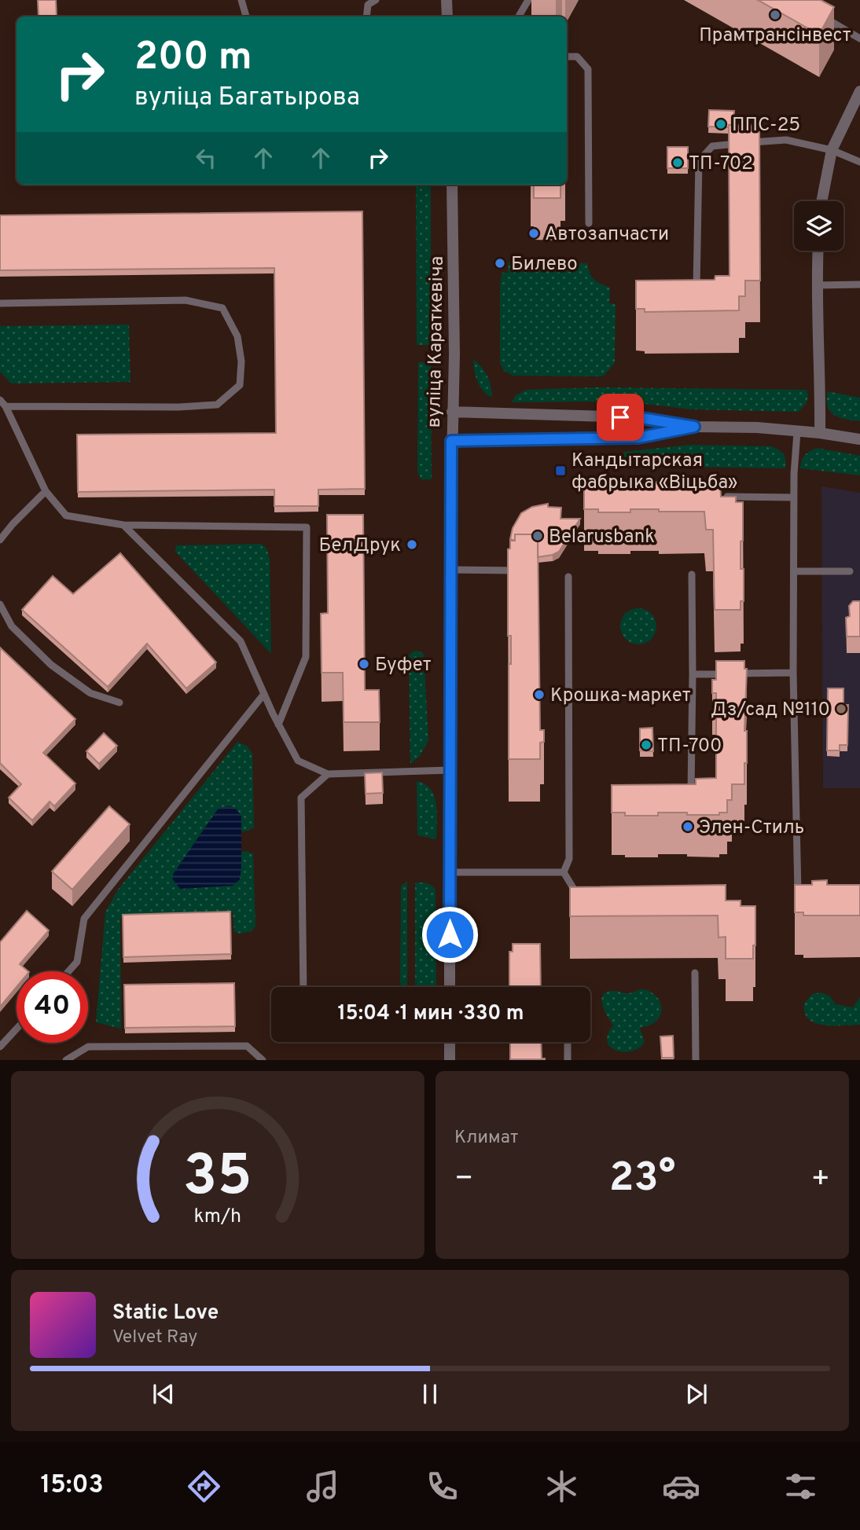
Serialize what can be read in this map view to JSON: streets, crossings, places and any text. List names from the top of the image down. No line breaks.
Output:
{"streets":{"street":["вуліца Караткевіча"]},"places":{"other":["Прамтрансінвест","ППС-25","ТП-702","Автозапчасти","Билево","Belarusbank","БелДрук","Буфет","Крошка-маркет","Дз/сад №110","ТП-700","Элен-Стиль"],"transit":["Кандытарская фабрыка «Віцьба»"]},"page":{"turn":["200 m","вуліца Багатырова"],"limit":"40","trip":"15:04 · 1 мин · 330 m","tile":"Климат","heat":["−","23°","+"],"song":["Static Love","Velvet Ray"],"tabs":"15:03","gauge":["35","km/h"]}}
